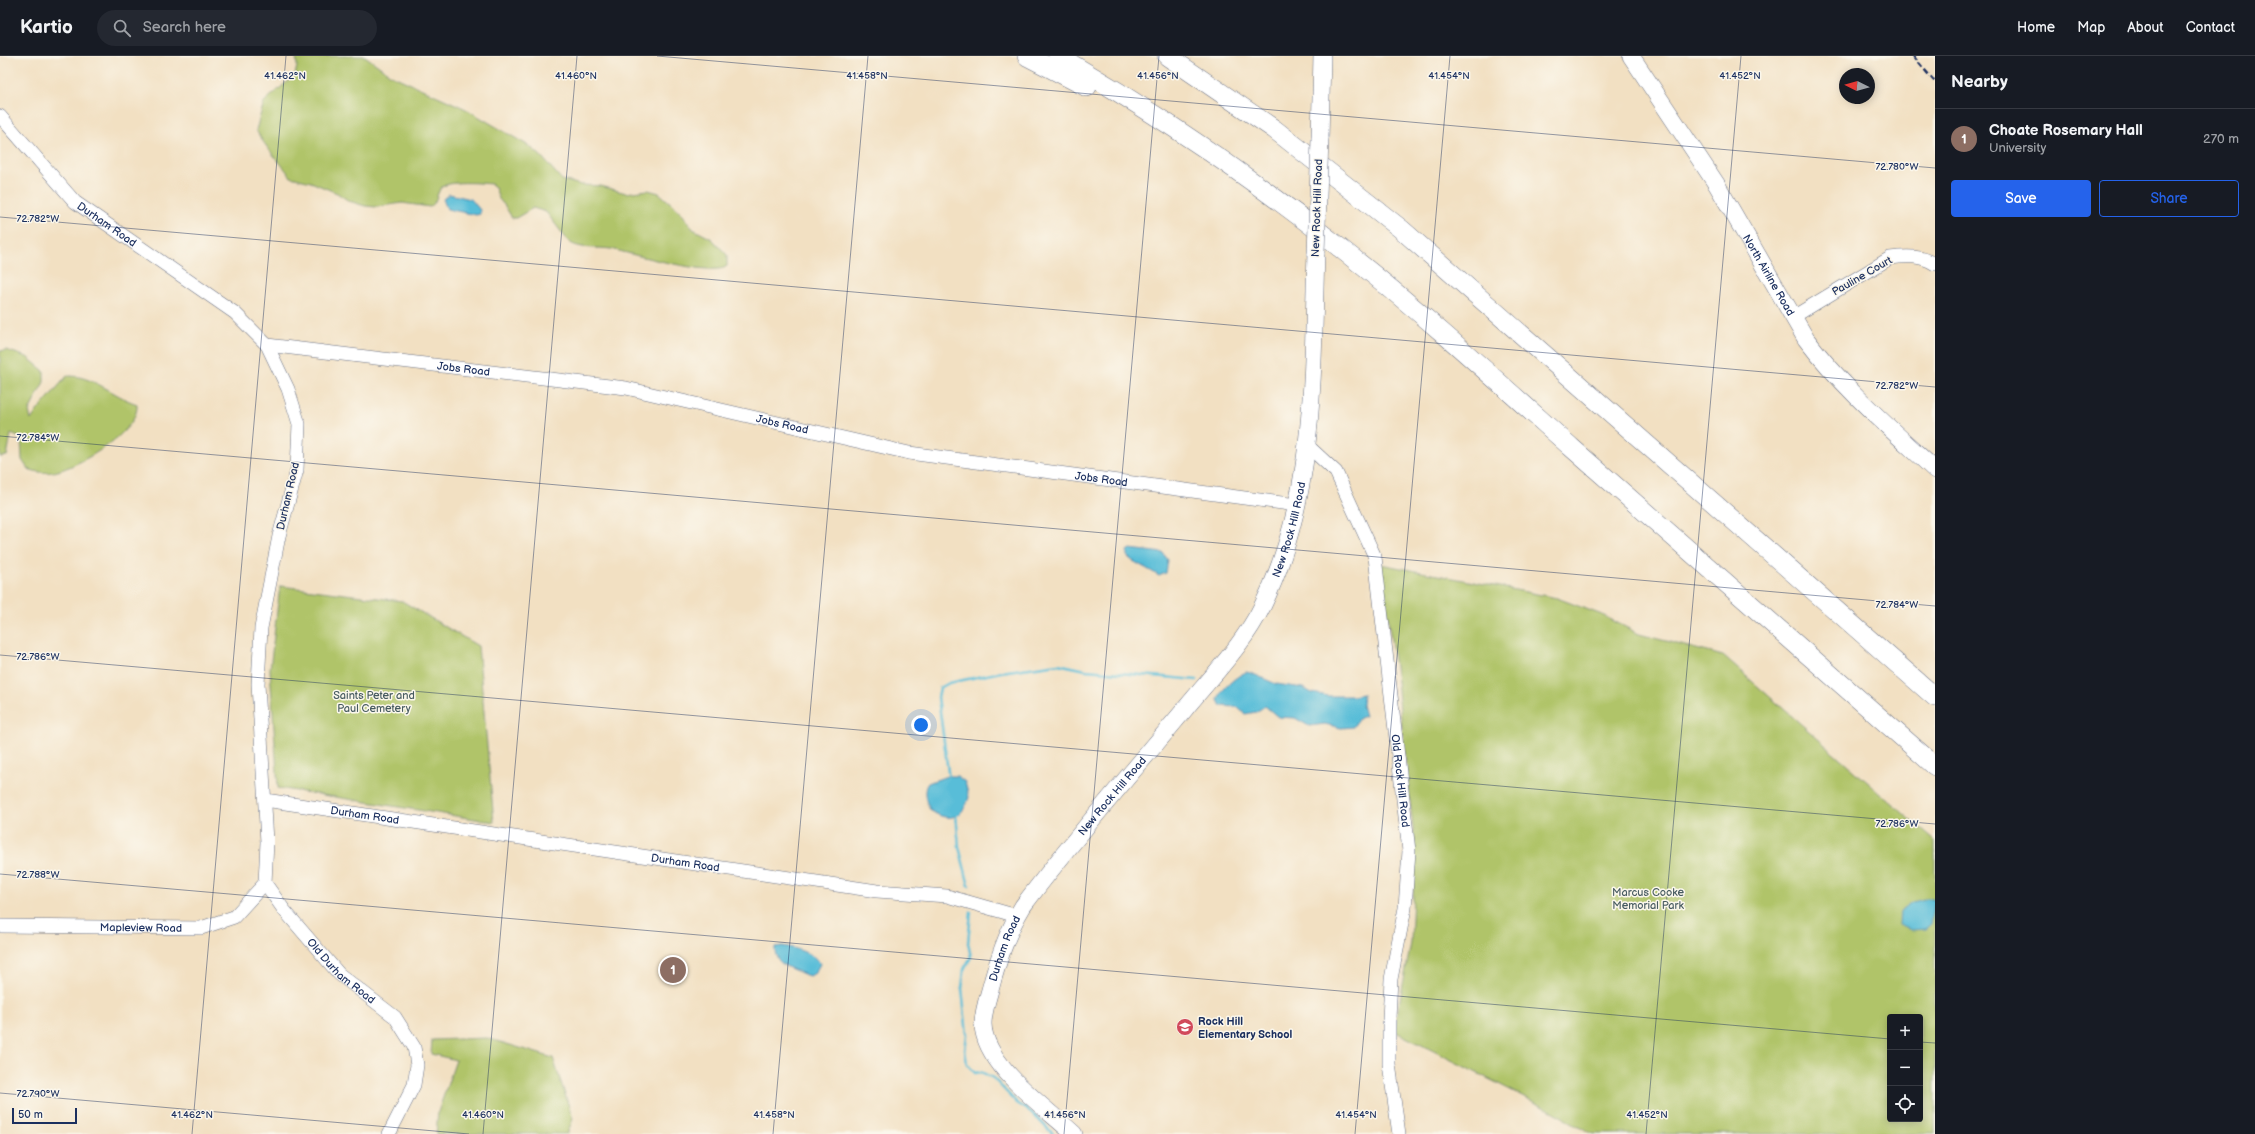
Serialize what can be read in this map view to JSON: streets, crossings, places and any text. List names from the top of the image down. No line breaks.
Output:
{"streets":{"main road":["New Rock Hill Road","Durham Road","North Airline Road"],"street":["Pauline Court","Jobs Road","Old Rock Hill Road","Mapleview Road","Old Durham Road"]},"crossings":[["New Rock Hill Road","Durham Road"],["New Rock Hill Road","Jobs Road"],["New Rock Hill Road","Old Rock Hill Road"],["Durham Road","Jobs Road"],["North Airline Road","Pauline Court"],["Mapleview Road","Old Durham Road"]],"parks":["Saints Peter and Paul Cemetery","Marcus Cooke Memorial Park"],"places":{"school or university":["Rock Hill Elementary School"]},"scale_bar":"50 m","north":"left","page":{"header":"Kartio","search":"Search here","nav":["Home","Map","About","Contact"],"heading":"Nearby","list":[{"mark":"1","name":"Choate Rosemary Hall","note":"University","value":"270 m"}],"buttons":["Save","Share"],"pins":"1","map_buttons":["+","−"],"scale":"50 m"},"coordinates":["41.462°N","41.460°N","41.458°N","41.456°N","41.454°N","41.452°N","72.780°W","72.782°W","72.784°W","72.786°W","72.788°W","72.790°W"]}
